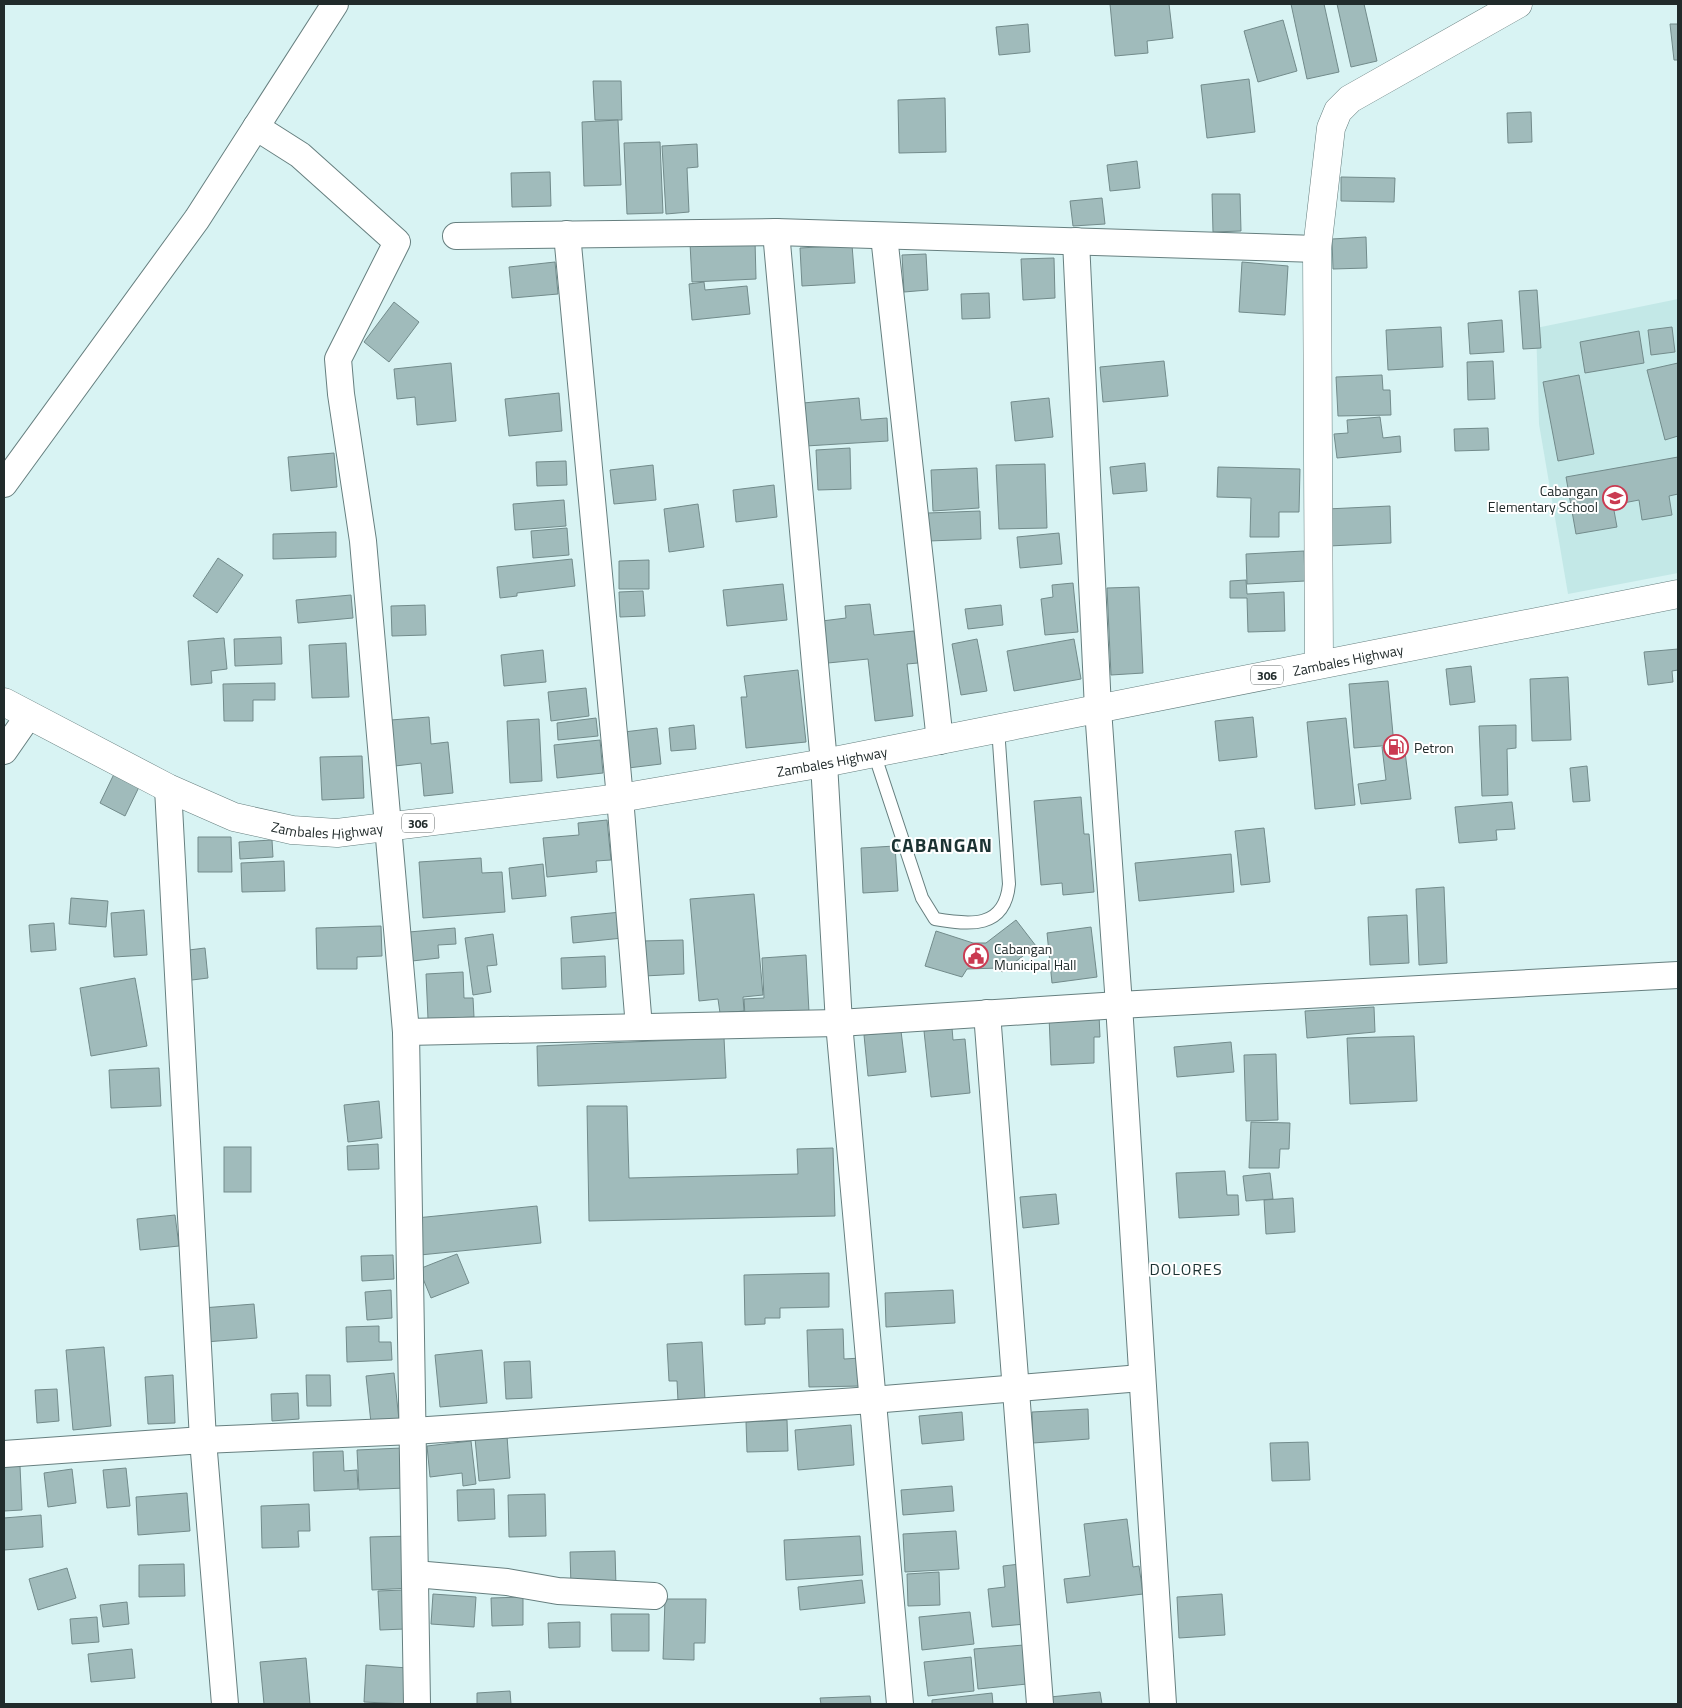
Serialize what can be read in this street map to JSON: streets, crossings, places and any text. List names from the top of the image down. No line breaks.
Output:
{"streets":{"main road":["Zambales Highway","306"]},"districts":["CABANGAN","DOLORES"],"places":{"school or university":["Cabangan Elementary School"],"fuel station":["Petron"],"public building":["Cabangan Municipal Hall"]}}
